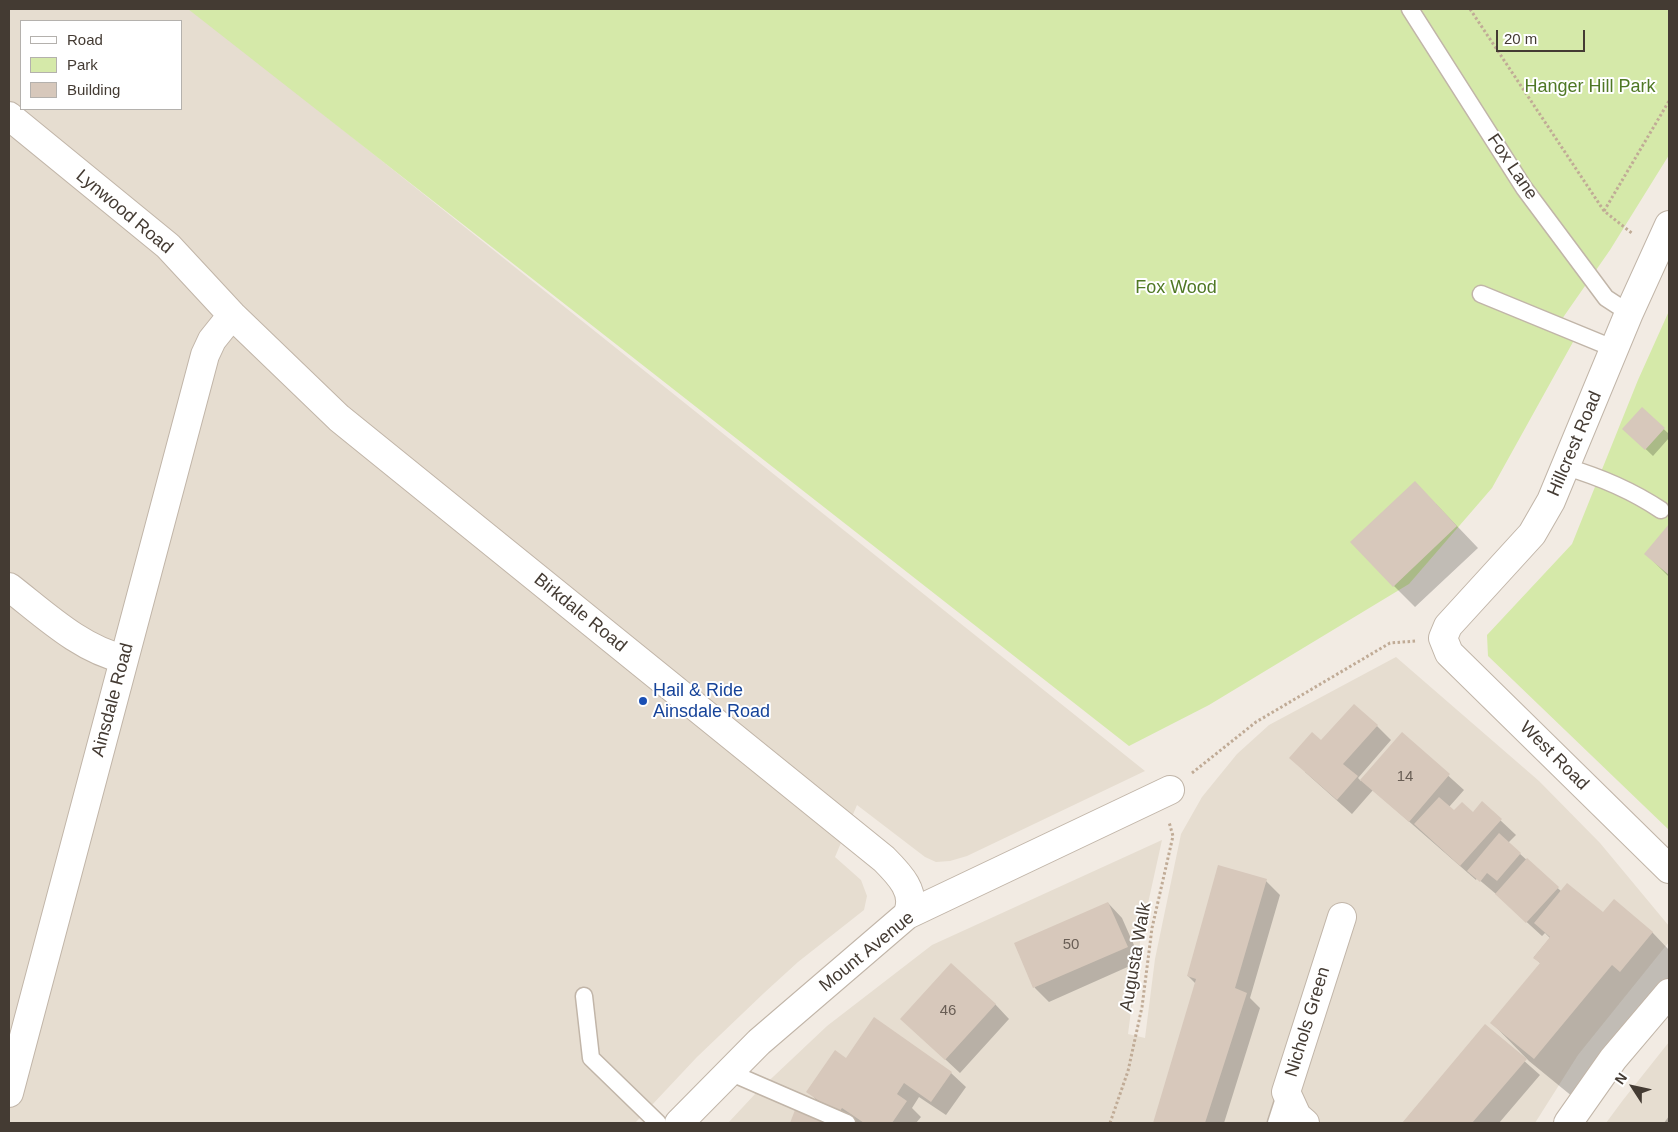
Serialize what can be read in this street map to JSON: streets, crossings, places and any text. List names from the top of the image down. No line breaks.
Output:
{"streets":{"street":["Lynwood Road","Hillcrest Road","Birkdale Road","Ainsdale Road","West Road","Mount Avenue","Nichols Green"],"lane":["Fox Lane"],"path":["Augusta Walk"]},"crossings":[["Fox Lane","Hillcrest Road"],["Lynwood Road","Birkdale Road"],["Lynwood Road","Ainsdale Road"],["Hillcrest Road","West Road"],["Birkdale Road","Ainsdale Road"],["Birkdale Road","Mount Avenue"],["Mount Avenue","Augusta Walk"]],"parks":["Hanger Hill Park","Fox Wood"],"places":["Hail & Ride Ainsdale Road"],"house_numbers":["14","50","46"],"legend":["Road","Park","Building"],"scale_bar":"20 m","north":"top left"}
